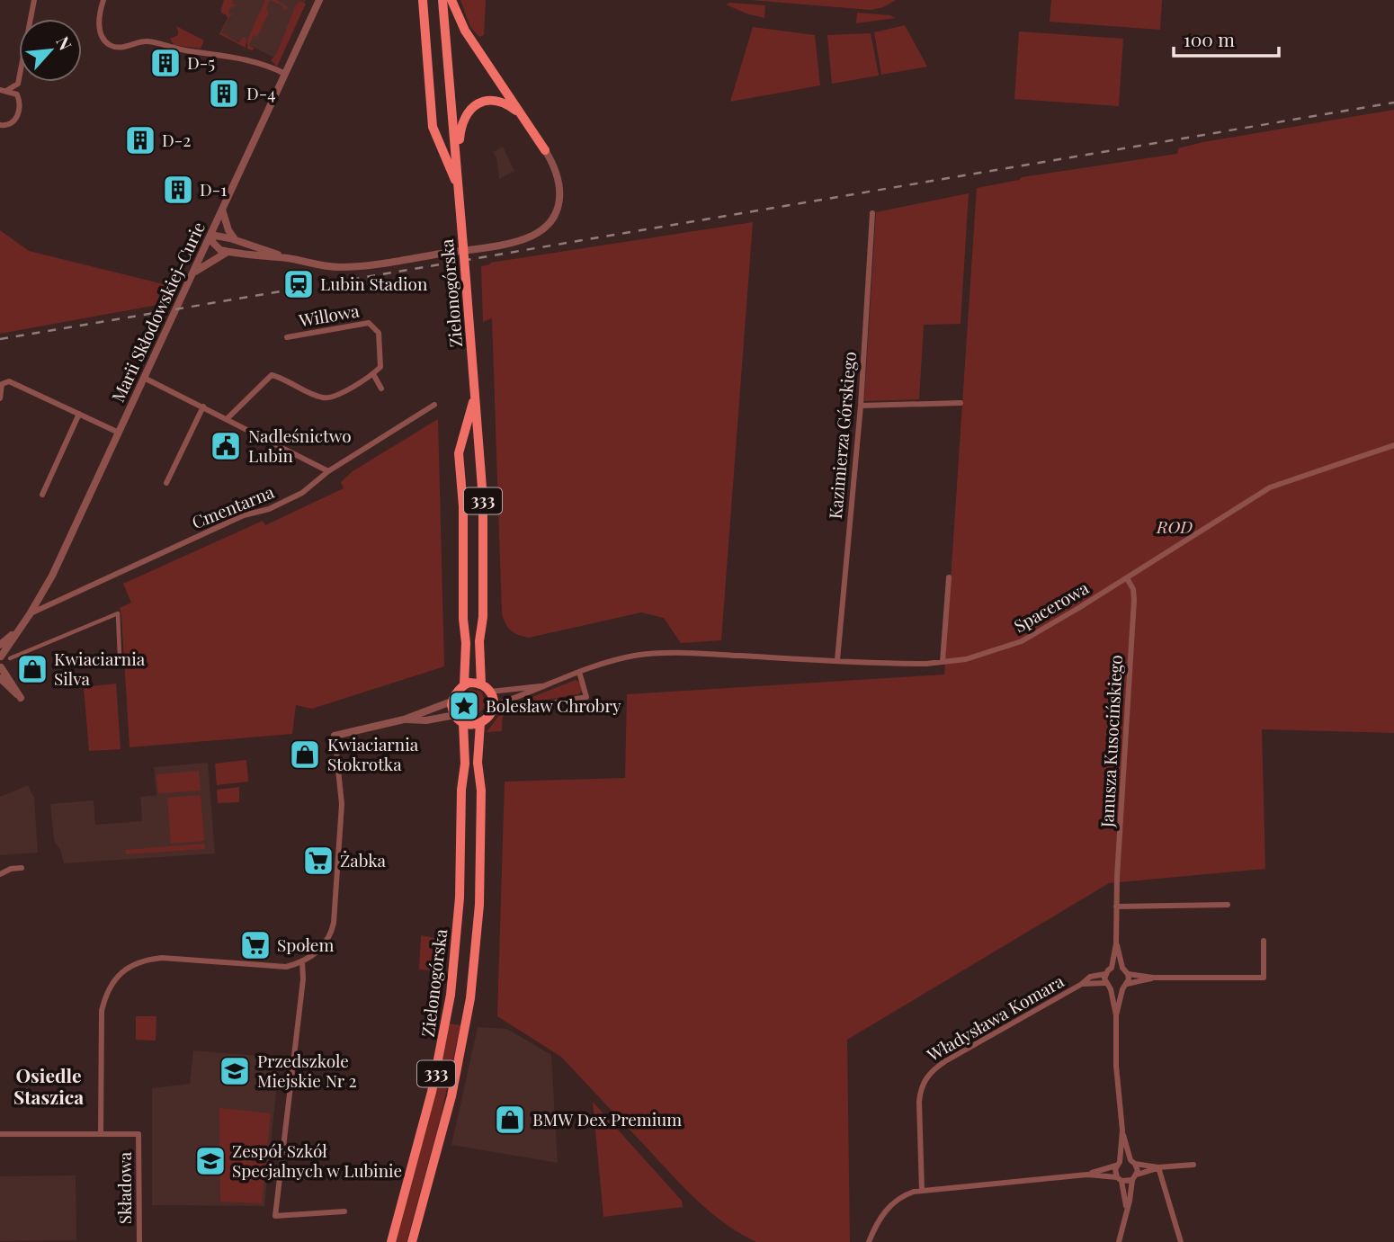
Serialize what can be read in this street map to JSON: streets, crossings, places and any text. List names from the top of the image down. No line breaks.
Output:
{"streets":{"main road":["Zielonogórska","333"],"street":["Marii Skłodowskiej-Curie","Willowa","Kazimierza Górskiego","Cmentarna","Spacerowa","Janusza Kusocińskiego","Władysława Komara","Składowa"]},"crossings":[["Zielonogórska","Spacerowa"],["Marii Skłodowskiej-Curie","Cmentarna"],["Kazimierza Górskiego","Spacerowa"],["Spacerowa","Janusza Kusocińskiego"]],"districts":["Osiedle Staszica"],"parks":["ROD"],"places":{"building":["D-5","D-4","D-2","D-1"],"station":["Lubin Stadion"],"public building":["Nadleśnictwo Lubin"],"shop":["Kwiaciarnia Silva","Kwiaciarnia Stokrotka","BMW Dex Premium"],"place":["Bolesław Chrobry"],"supermarket":["Żabka","Społem"],"school or university":["Przedszkole Miejskie Nr 2","Zespół Szkół Specjalnych w Lubinie"]},"scale_bar":"100 m","north":"top right"}
